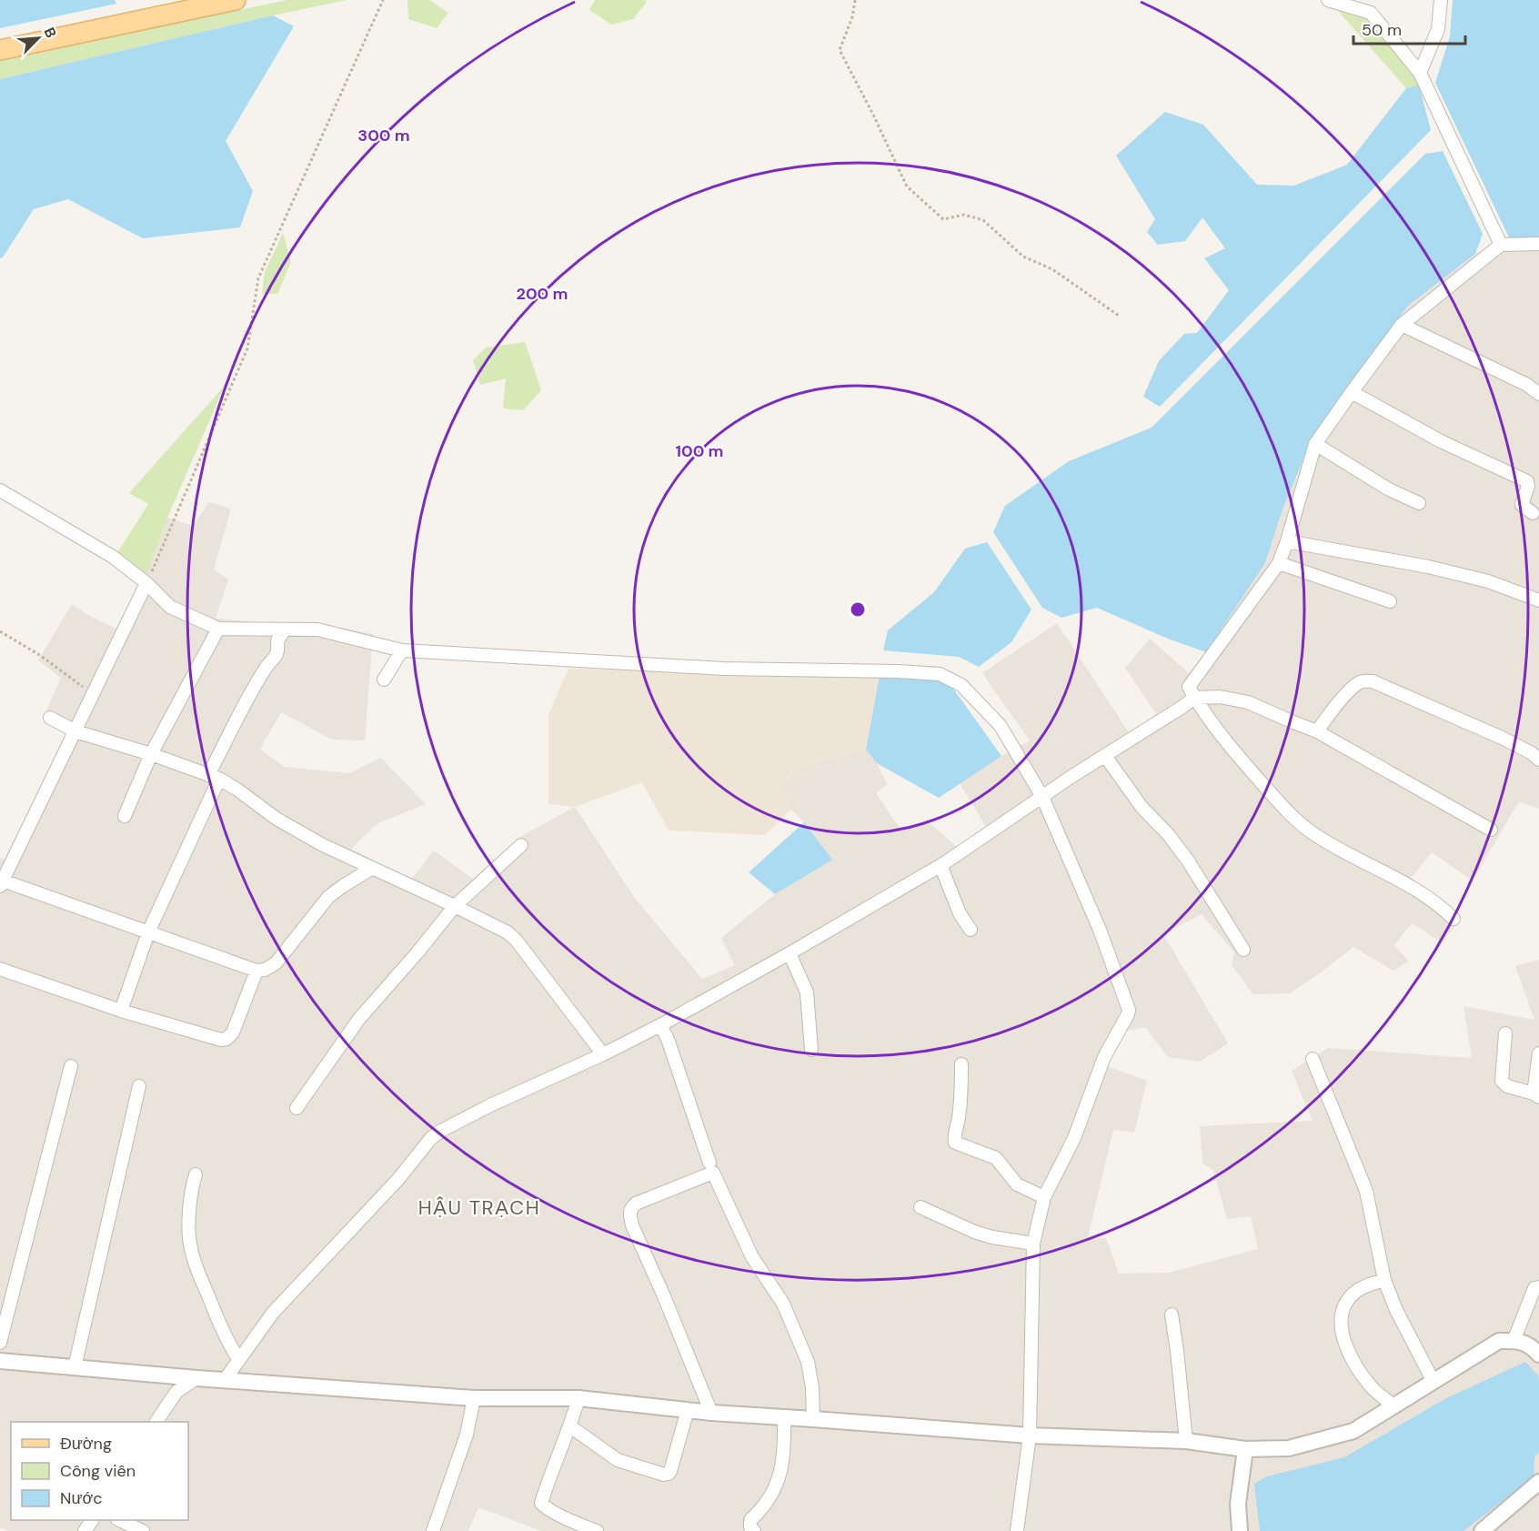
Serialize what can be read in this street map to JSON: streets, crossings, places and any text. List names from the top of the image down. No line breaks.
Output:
{"districts":["HẬU TRẠCH"],"legend":["Đường","Công viên","Nước"],"scale_bar":"50 m","north":"top right","rings":["300 m","200 m","100 m"]}
